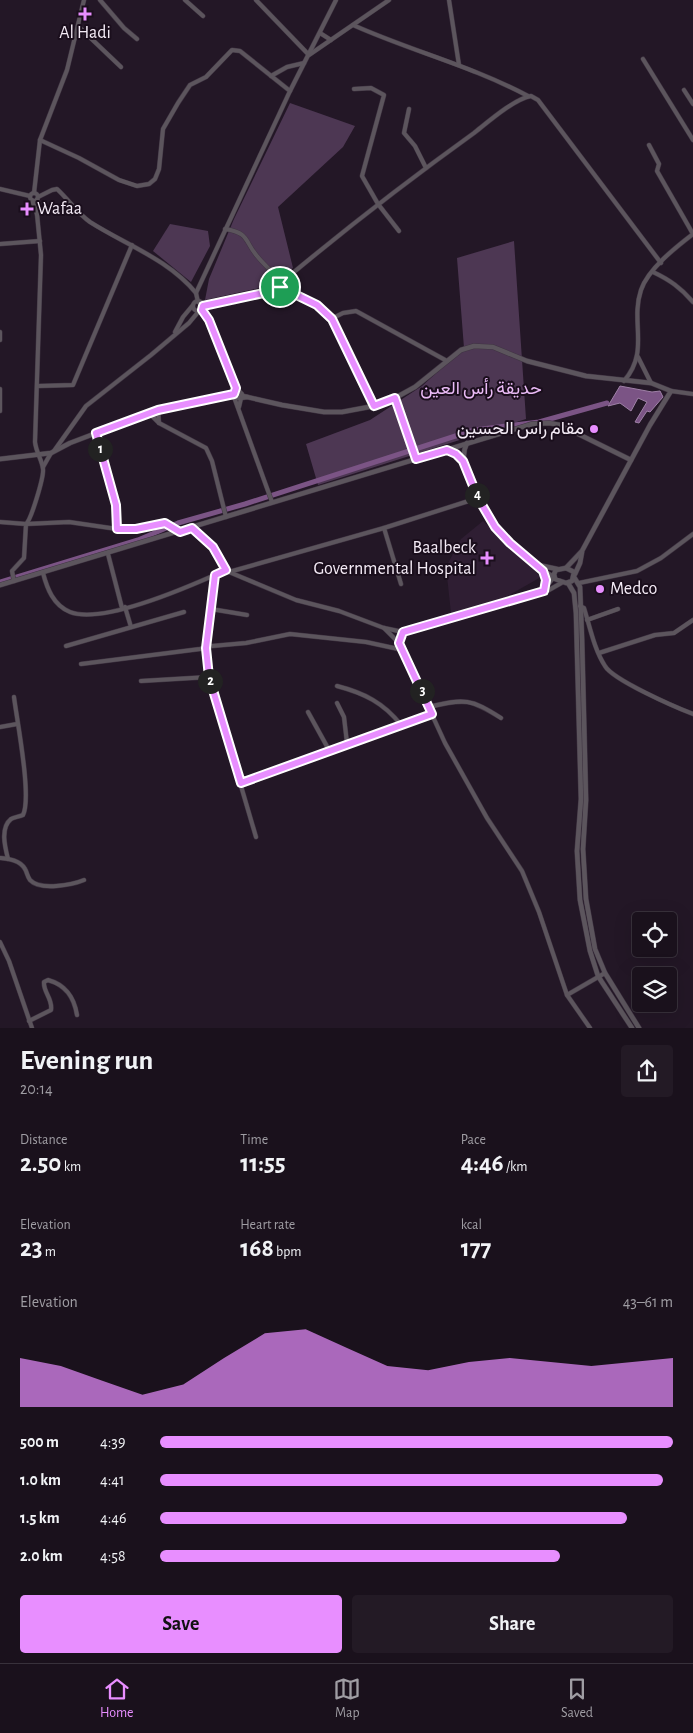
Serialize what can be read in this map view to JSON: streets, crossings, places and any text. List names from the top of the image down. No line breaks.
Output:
{"parks":["حديقة رأس العين"],"places":{"health":["Al Hadi","Wafaa","Baalbeck Governmental Hospital"],"other":["مقام راس الحسين","Medco"]},"page":{"pins":["1","4","2","3"],"heading":["Evening run","20:14"],"stats":[["Distance","2.50 km"],["Time","11:55"],["Pace","4:46 /km"],["Elevation","23 m"],["Heart rate","168 bpm"],["kcal","177"]],"chart":["Elevation","43–61 m"],"list":[{"name":"500 m","note":"4:39"},{"name":"1.0 km","note":"4:41"},{"name":"1.5 km","note":"4:46"},{"name":"2.0 km","note":"4:58"}],"buttons":["Save","Share"],"tabs":["Home","Map","Saved"]}}
